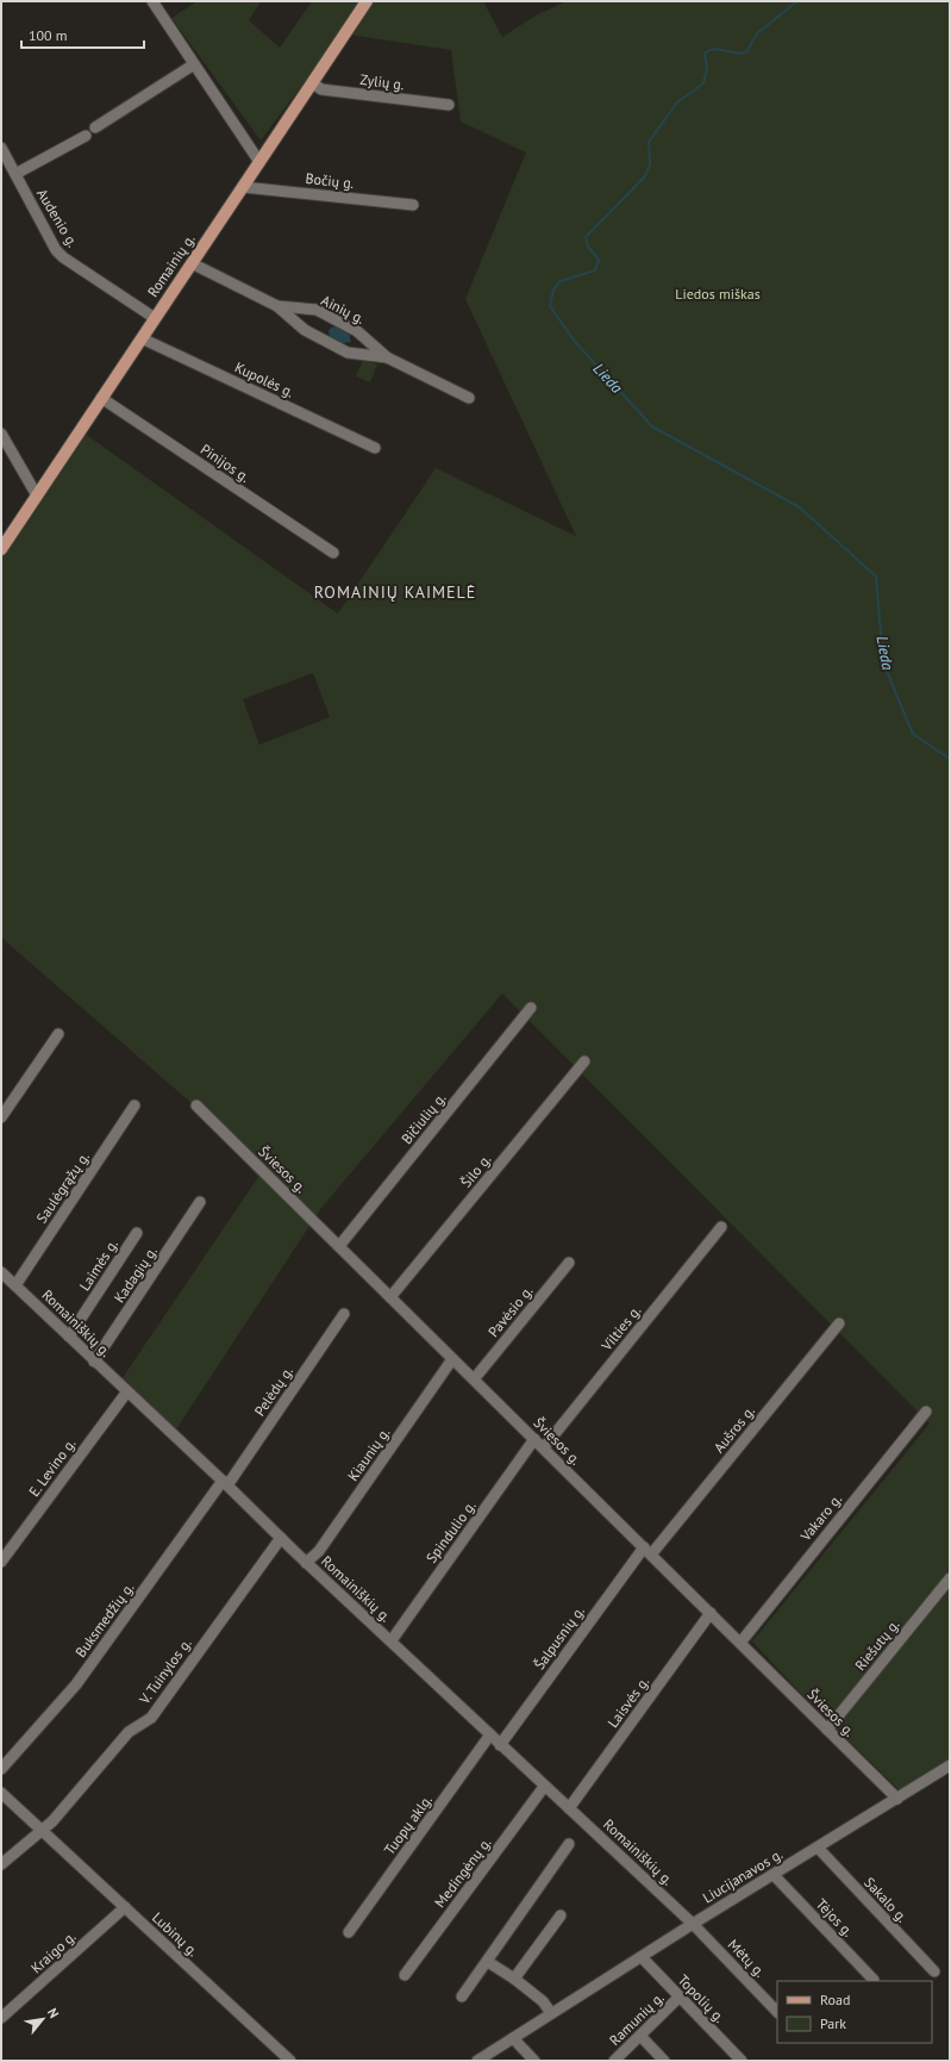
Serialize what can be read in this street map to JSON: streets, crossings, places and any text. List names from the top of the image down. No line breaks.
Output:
{"streets":{"main road":["Romainių g."],"street":["Zylių g.","Bočių g.","Audenio g.","Ainių g.","Kupolės g.","Pinijos g.","Bičiulių g.","Šviesos g.","Šilo g.","Saulėgrąžų g.","Laimės g.","Kadagių g.","Pavėsio g.","Romainiškių g.","Vilties g.","Pelėdų g.","Aušros g.","Kiaunių g.","E. Levino g.","Vakaro g.","Spindulio g.","Buksmedžių g.","Šalpusnių g.","Riešutų g.","V. Tuinylos g.","Laisvės g.","Tuopų aklg.","Medingėnų g.","Liucijanavos g.","Sakalo g.","Tėjos g.","Lubinų g.","Kraigo g.","Mėtų g.","Topolių g.","Ramunių g."]},"crossings":[["Zylių g.","Romainių g."],["Bočių g.","Romainių g."],["Audenio g.","Romainių g."],["Romainių g.","Ainių g."],["Romainių g.","Kupolės g."],["Romainių g.","Pinijos g."],["Bičiulių g.","Šviesos g."],["Šviesos g.","Šilo g."],["Šviesos g.","Pavėsio g."],["Šviesos g.","Vilties g."],["Šviesos g.","Aušros g."],["Šviesos g.","Kiaunių g."],["Šviesos g.","Vakaro g."],["Šviesos g.","Spindulio g."],["Šviesos g.","Šalpusnių g."],["Šviesos g.","Riešutų g."],["Šviesos g.","Laisvės g."],["Šviesos g.","Liucijanavos g."],["Saulėgrąžų g.","Romainiškių g."],["Laimės g.","Romainiškių g."],["Kadagių g.","Romainiškių g."],["Romainiškių g.","Pelėdų g."],["Romainiškių g.","Kiaunių g."],["Romainiškių g.","E. Levino g."],["Romainiškių g.","Spindulio g."],["Romainiškių g.","Buksmedžių g."],["Romainiškių g.","Šalpusnių g."],["Romainiškių g.","V. Tuinylos g."],["Romainiškių g.","Laisvės g."],["Romainiškių g.","Tuopų aklg."],["Romainiškių g.","Medingėnų g."],["Romainiškių g.","Liucijanavos g."],["Romainiškių g.","Mėtų g."],["Pelėdų g.","Buksmedžių g."],["Aušros g.","Šalpusnių g."],["V. Tuinylos g.","Lubinų g."],["Liucijanavos g.","Sakalo g."],["Liucijanavos g.","Tėjos g."],["Liucijanavos g.","Mėtų g."],["Liucijanavos g.","Topolių g."],["Lubinų g.","Kraigo g."],["Topolių g.","Ramunių g."]],"districts":["ROMAINIŲ KAIMELĖ"],"water":["Lieda"],"parks":["Liedos miškas"],"legend":["Road","Park"],"scale_bar":"100 m","north":"top right"}
